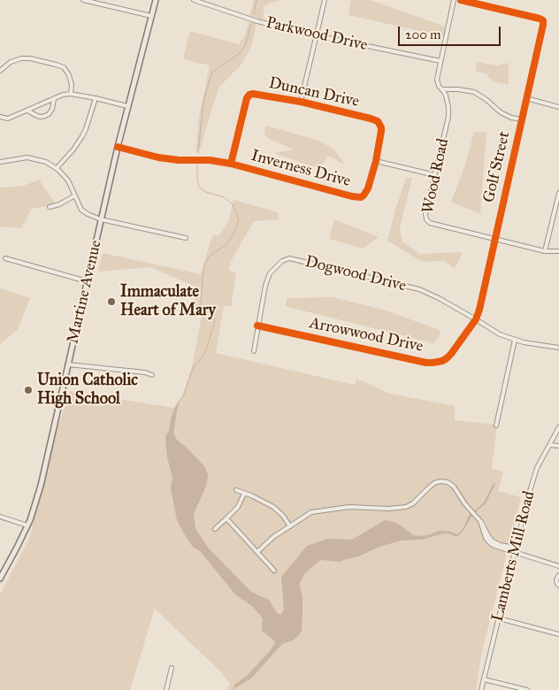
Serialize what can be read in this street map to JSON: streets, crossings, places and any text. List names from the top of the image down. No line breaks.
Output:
{"streets":{"main road":["Martine Avenue"],"street":["Parkwood Drive","Duncan Drive","Golf Street","Inverness Drive","Wood Road","Dogwood Drive","Arrowwood Drive","Lamberts Mill Road"]},"crossings":[["Parkwood Drive","Wood Road"],["Duncan Drive","Inverness Drive"],["Golf Street","Wood Road"],["Golf Street","Dogwood Drive"],["Golf Street","Arrowwood Drive"],["Inverness Drive","Martine Avenue"],["Dogwood Drive","Arrowwood Drive"]],"places":["Immaculate Heart of Mary","Union Catholic High School"],"scale_bar":"200 m"}
